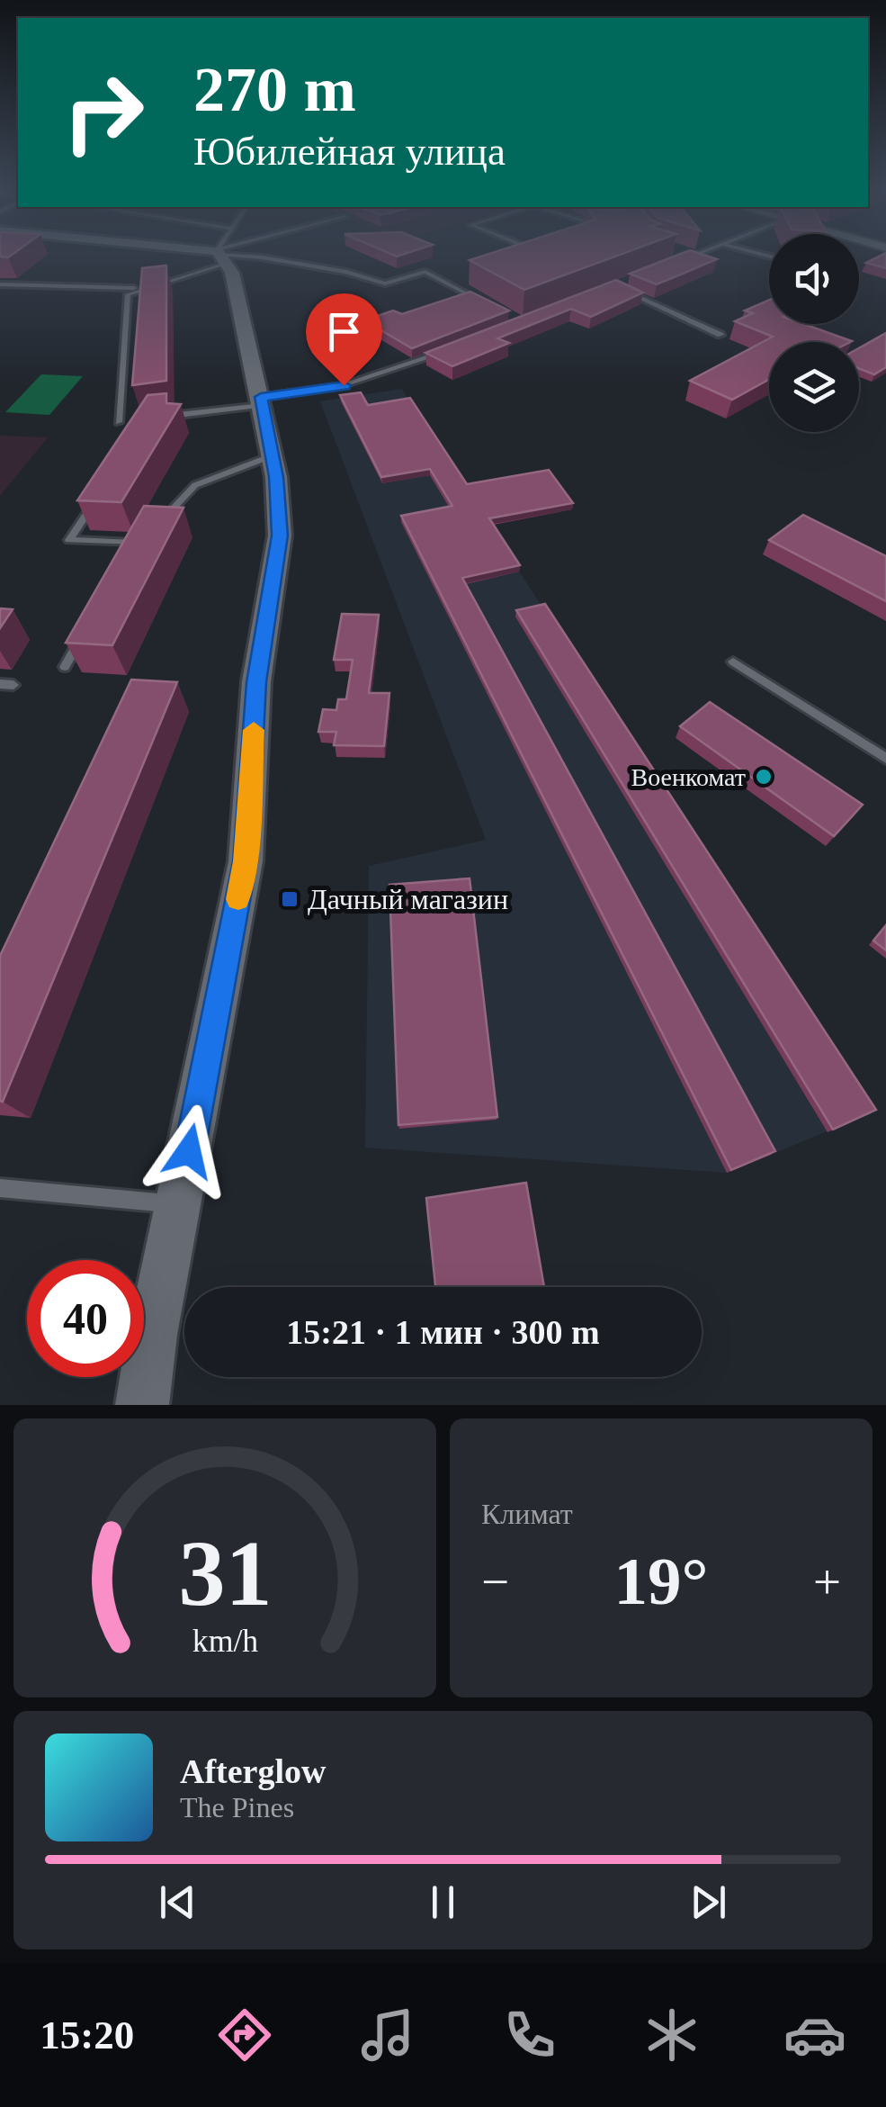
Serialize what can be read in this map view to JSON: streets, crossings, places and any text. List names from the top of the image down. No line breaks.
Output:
{"places":{"other":["Военкомат"],"transit":["Дачный магазин"]},"page":{"turn":["270 m","Юбилейная улица"],"limit":"40","trip":"15:21 · 1 мин · 300 m","tile":"Климат","heat":["−","19°","+"],"song":["Afterglow","The Pines"],"tabs":"15:20","gauge":["31","km/h"]}}
